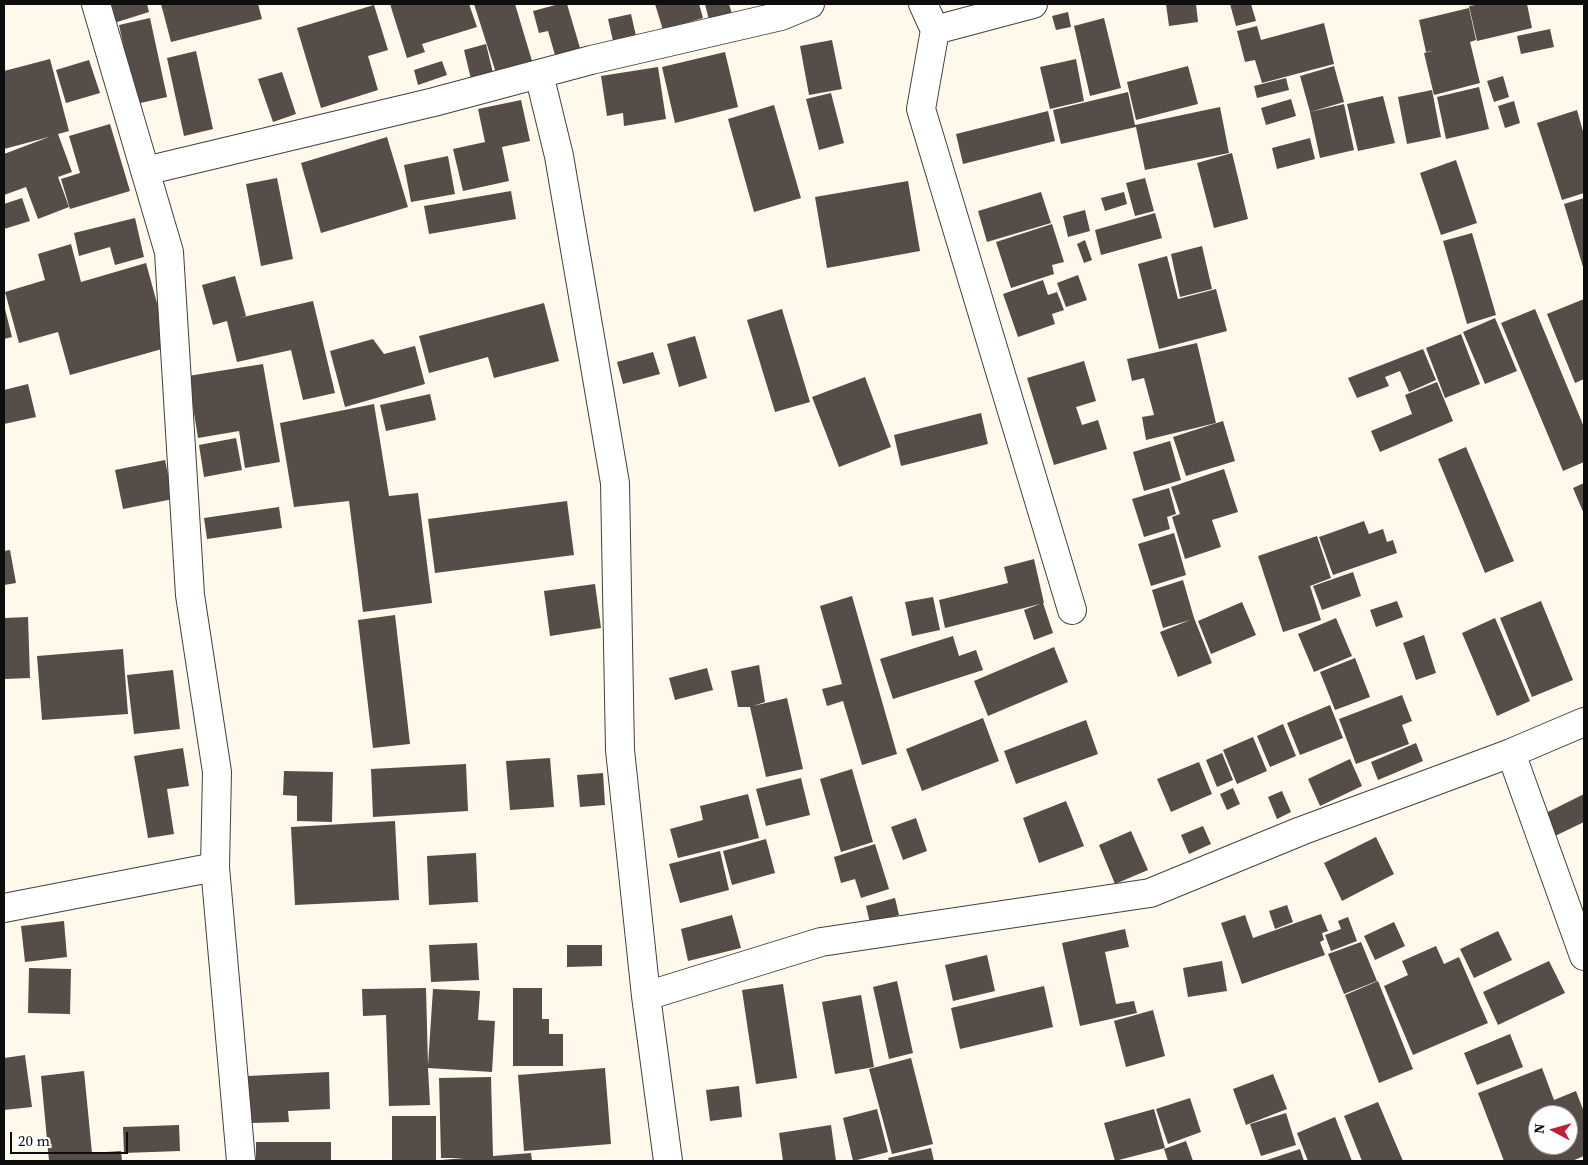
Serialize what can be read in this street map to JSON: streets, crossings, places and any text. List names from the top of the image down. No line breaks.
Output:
{"scale_bar":"20 m","north":"left"}
